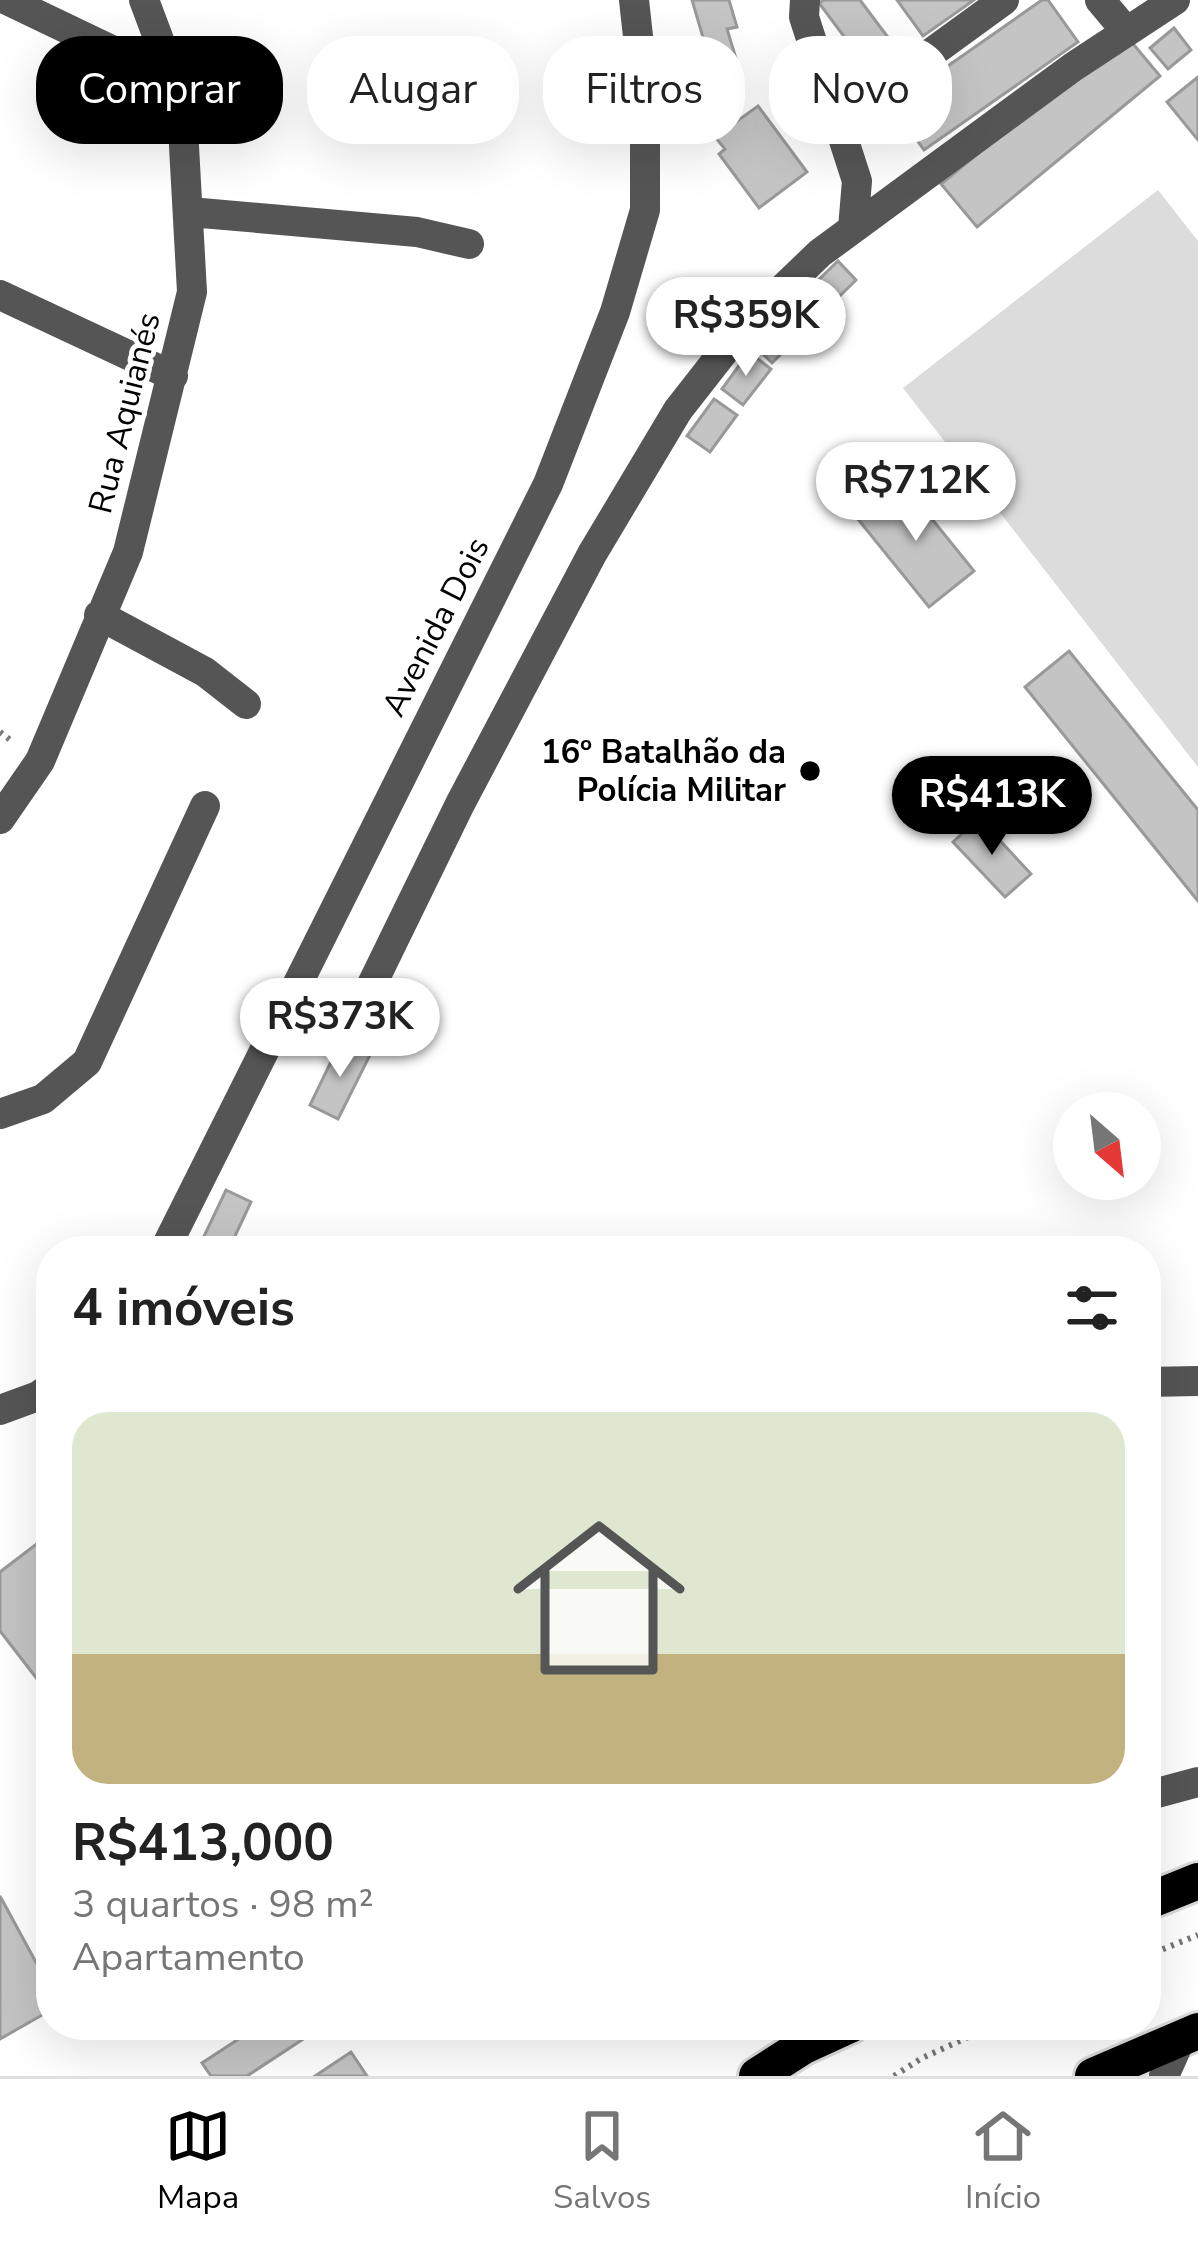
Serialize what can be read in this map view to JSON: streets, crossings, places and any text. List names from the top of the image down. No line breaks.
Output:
{"streets":{"street":["Rua Aquianés","Avenida Dois"]},"places":["16º Batalhão da Polícia Militar"],"north":"bottom right","page":{"chip":["Comprar","Alugar","Filtros","Novo"],"price":["R$359K","R$712K","R$413K","R$373K"],"heading":"4 imóveis","list":[{"name":"R$413,000","note":"3 quartos · 98 m² · Apartamento"}],"tabs":["Mapa","Salvos","Início"]}}
